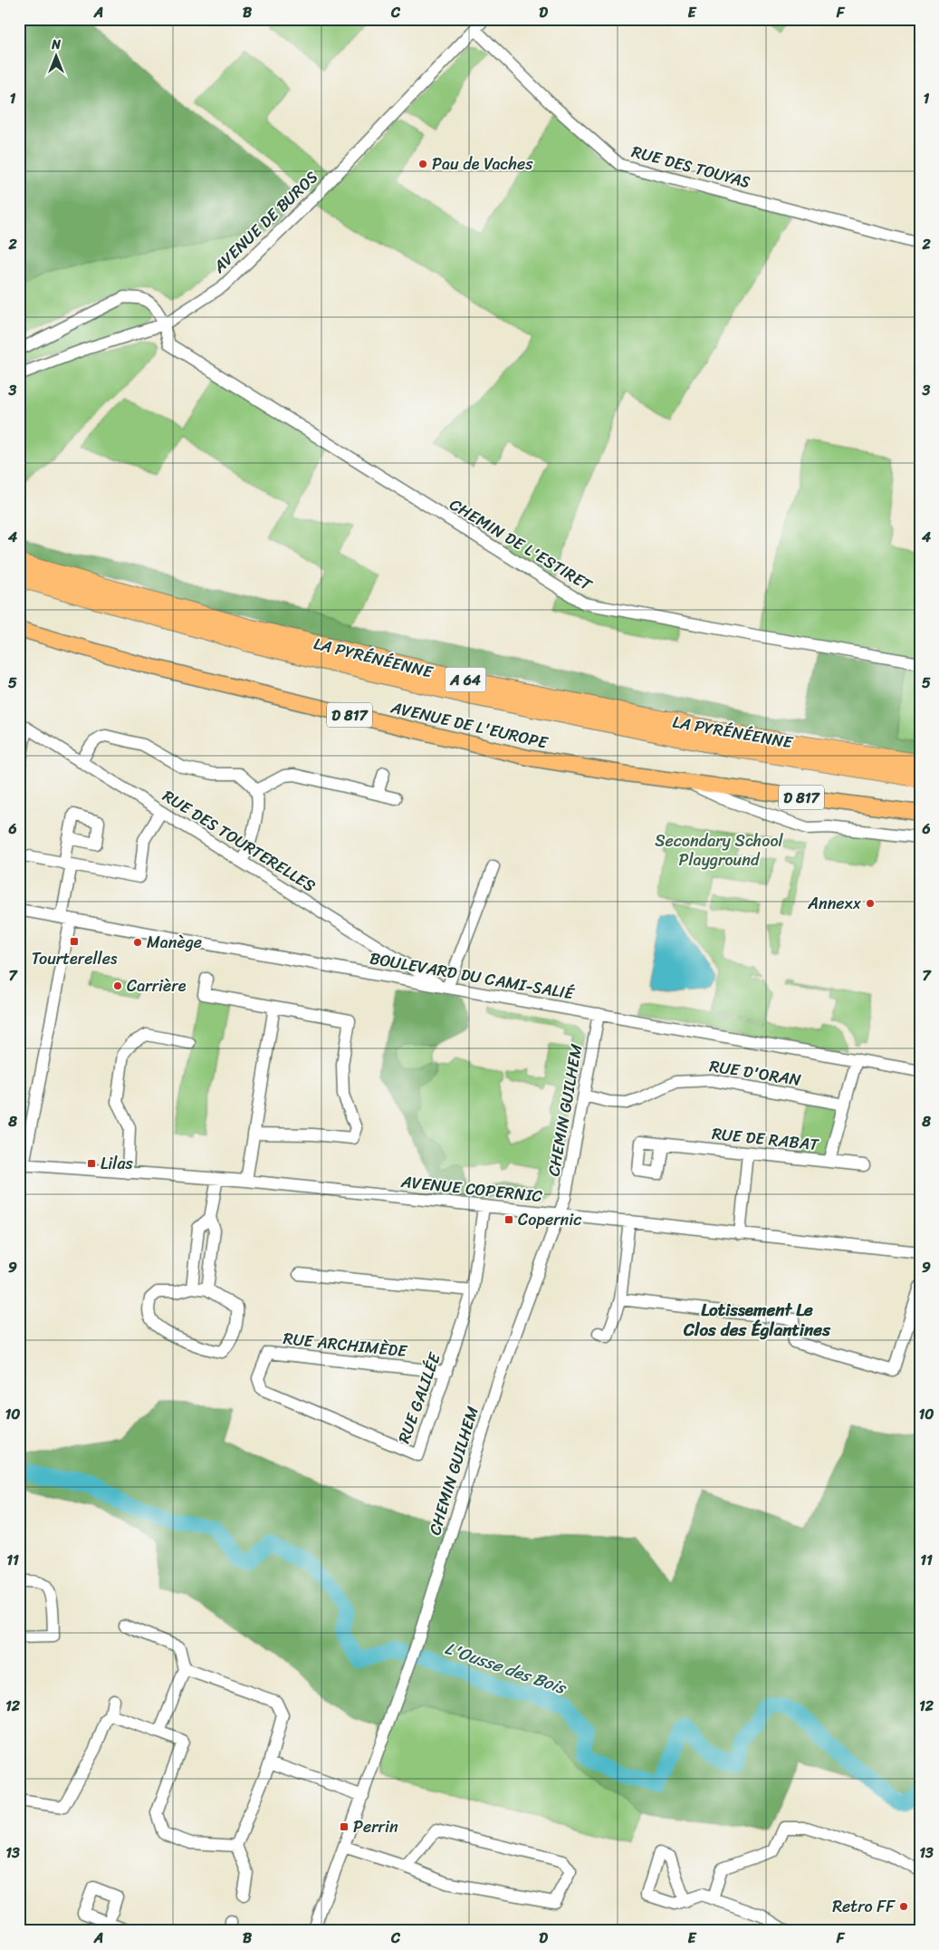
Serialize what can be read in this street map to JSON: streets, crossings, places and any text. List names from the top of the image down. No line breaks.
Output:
{"streets":{"highway":["LA PYRÉNÉENNE","A 64"],"main road":["D 817","AVENUE DE L'EUROPE"],"street":["RUE DES TOUYAS","AVENUE DE BUROS","CHEMIN DE L'ESTIRET","RUE DES TOURTERELLES","BOULEVARD DU CAMI-SALIÉ","RUE D'ORAN","CHEMIN GUILHEM","RUE DE RABAT","AVENUE COPERNIC","RUE ARCHIMÈDE","RUE GALILÉE"]},"crossings":[["RUE DES TOUYAS","AVENUE DE BUROS"],["AVENUE DE BUROS","CHEMIN DE L'ESTIRET"],["RUE DES TOURTERELLES","BOULEVARD DU CAMI-SALIÉ"],["BOULEVARD DU CAMI-SALIÉ","CHEMIN GUILHEM"],["RUE D'ORAN","CHEMIN GUILHEM"],["CHEMIN GUILHEM","AVENUE COPERNIC"],["AVENUE COPERNIC","RUE GALILÉE"],["RUE ARCHIMÈDE","RUE GALILÉE"]],"districts":["Lotissement Le Clos des Églantines"],"water":["L'Ousse des Bois"],"parks":["Secondary School Playground"],"places":{"other":["Pau de Vaches","Annexx","Manège","Carrière","Retro FF"],"transit":["Tourterelles","Lilas","Copernic","Perrin"]},"north":"top","grid":{"columns":["A","B","C","D","E","F"],"rows":["1","2","3","4","5","6","7","8","9","10","11","12","13"]}}
